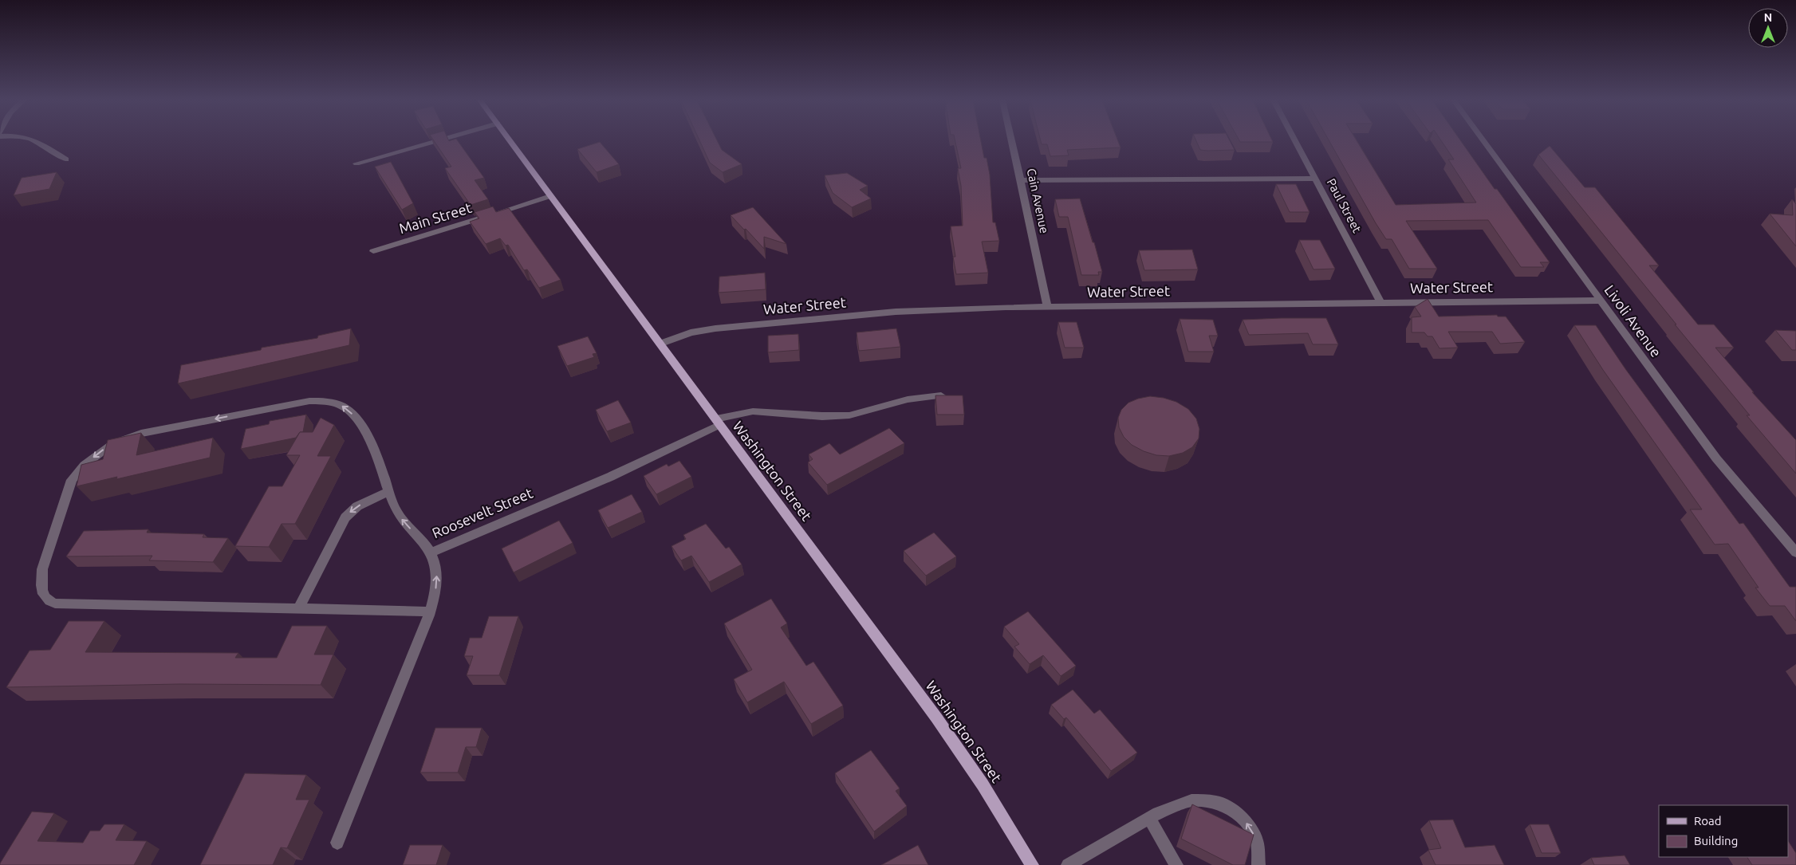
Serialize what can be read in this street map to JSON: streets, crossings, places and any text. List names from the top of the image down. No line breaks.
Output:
{"streets":{"main road":["Washington Street"],"street":["Cain Avenue","Paul Street","Main Street","Water Street","Livoli Avenue","Roosevelt Street"]},"crossings":[["Cain Avenue","Water Street"],["Paul Street","Water Street"],["Main Street","Washington Street"],["Water Street","Livoli Avenue"],["Water Street","Washington Street"],["Washington Street","Roosevelt Street"]],"legend":["Road","Building"],"north":"top"}
